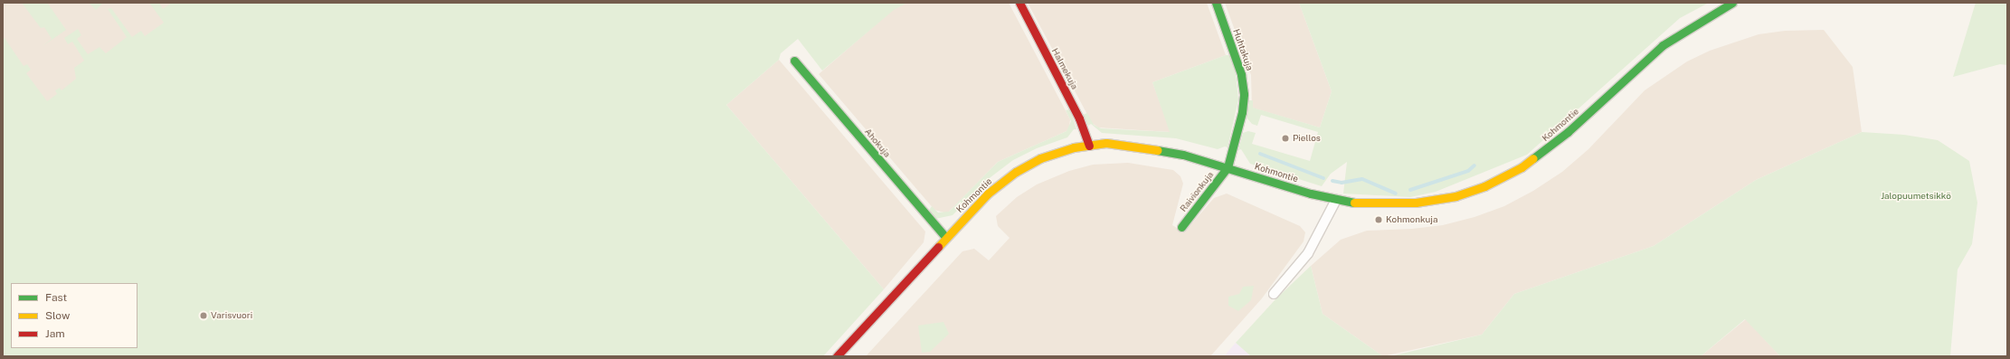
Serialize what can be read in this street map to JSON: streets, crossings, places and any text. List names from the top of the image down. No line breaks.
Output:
{"streets":{"street":["Huhtakuja","Halmekuja","Kohmontie","Ahokuja","Raivionkuja"]},"crossings":[["Huhtakuja","Kohmontie"],["Huhtakuja","Raivionkuja"],["Halmekuja","Kohmontie"],["Kohmontie","Ahokuja"],["Kohmontie","Raivionkuja"]],"parks":["Jalopuumetsikkö"],"places":["Piellos","Kohmonkuja","Varisvuori"],"legend":["Fast","Slow","Jam"]}
